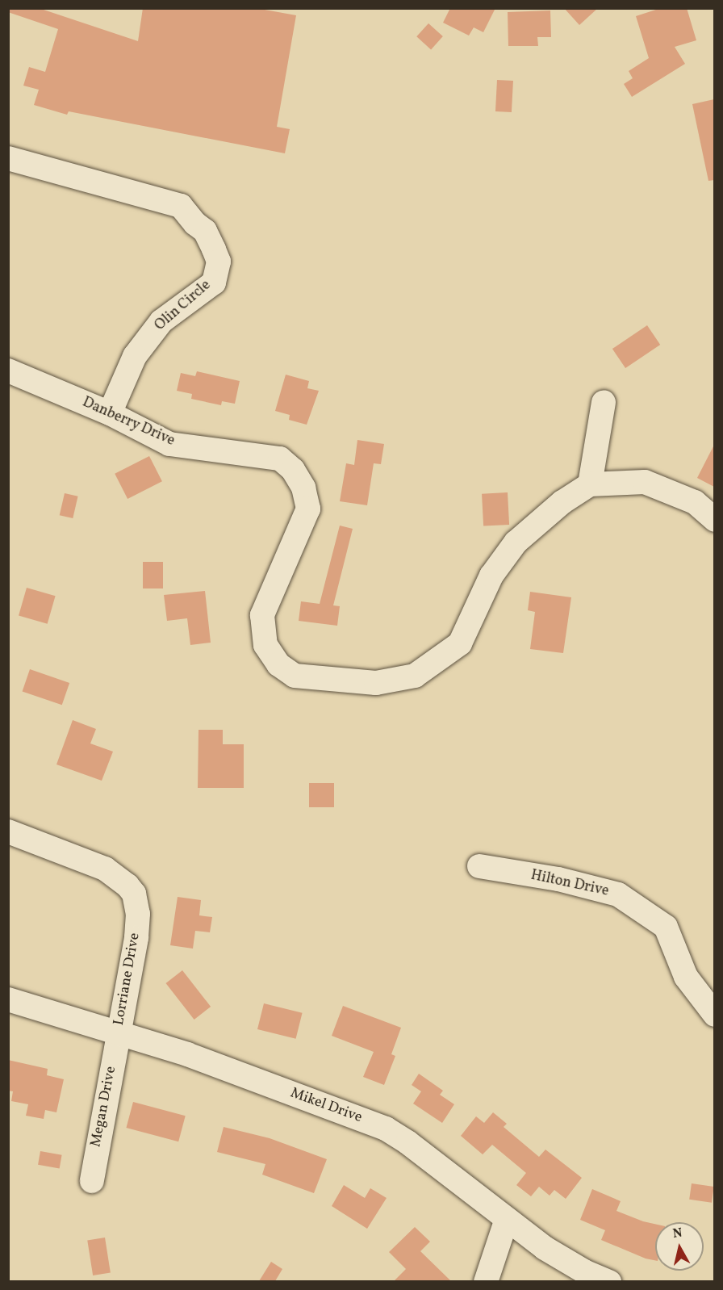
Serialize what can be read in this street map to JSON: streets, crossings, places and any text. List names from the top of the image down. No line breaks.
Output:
{"streets":{"street":["Olin Circle","Danberry Drive","Hilton Drive","Lorriane Drive","Mikel Drive","Megan Drive"]},"crossings":[["Olin Circle","Danberry Drive"],["Lorriane Drive","Mikel Drive"],["Lorriane Drive","Megan Drive"],["Mikel Drive","Megan Drive"]],"north":"top"}
